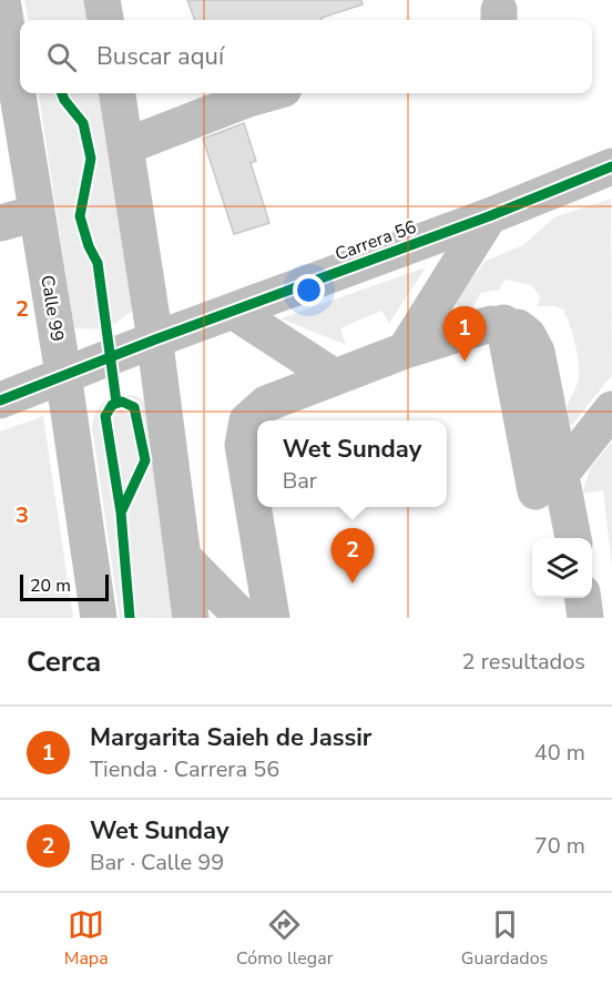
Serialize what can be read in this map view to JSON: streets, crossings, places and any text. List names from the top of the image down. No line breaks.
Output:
{"streets":{"street":["Carrera 56","Calle 99"]},"crossings":[["Carrera 56","Calle 99"]],"scale_bar":"20 m","page":{"search":"Buscar aquí","pins":["1","2"],"popup":["Wet Sunday","Bar"],"scale":"20 m","heading":["Cerca","2 resultados"],"list":[{"mark":"1","name":"Margarita Saieh de Jassir","note":"Tienda · Carrera 56","value":"40 m"},{"mark":"2","name":"Wet Sunday","note":"Bar · Calle 99","value":"70 m"}],"nav":["Mapa","Cómo llegar","Guardados"]},"grid":{"rows":["2","3"]}}
